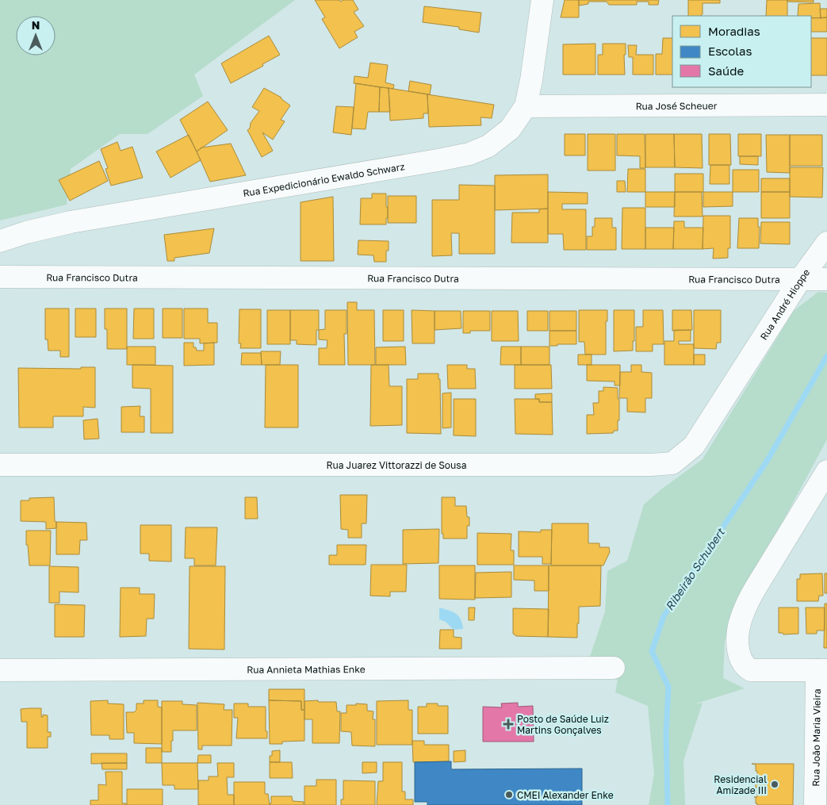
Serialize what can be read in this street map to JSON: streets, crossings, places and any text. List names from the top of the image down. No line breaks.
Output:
{"streets":{"street":["Rua José Scheuer","Rua Expedicionário Ewaldo Schwarz","Rua Francisco Dutra","Rua André Hioppe","Rua Juarez Vittorazzi de Sousa","Rua Annieta Mathias Enke","Rua João Maria Vieira"]},"crossings":[["Rua José Scheuer","Rua Expedicionário Ewaldo Schwarz"],["Rua Francisco Dutra","Rua André Hioppe"],["Rua André Hioppe","Rua Juarez Vittorazzi de Sousa"]],"water":["Ribeirão Schubert"],"places":{"health":["Posto de Saúde Luiz Martins Gonçalves"],"other":["Residencial Amizade III","CMEI Alexander Enke"]},"legend":["Moradias","Escolas","Saúde"],"north":"top"}
